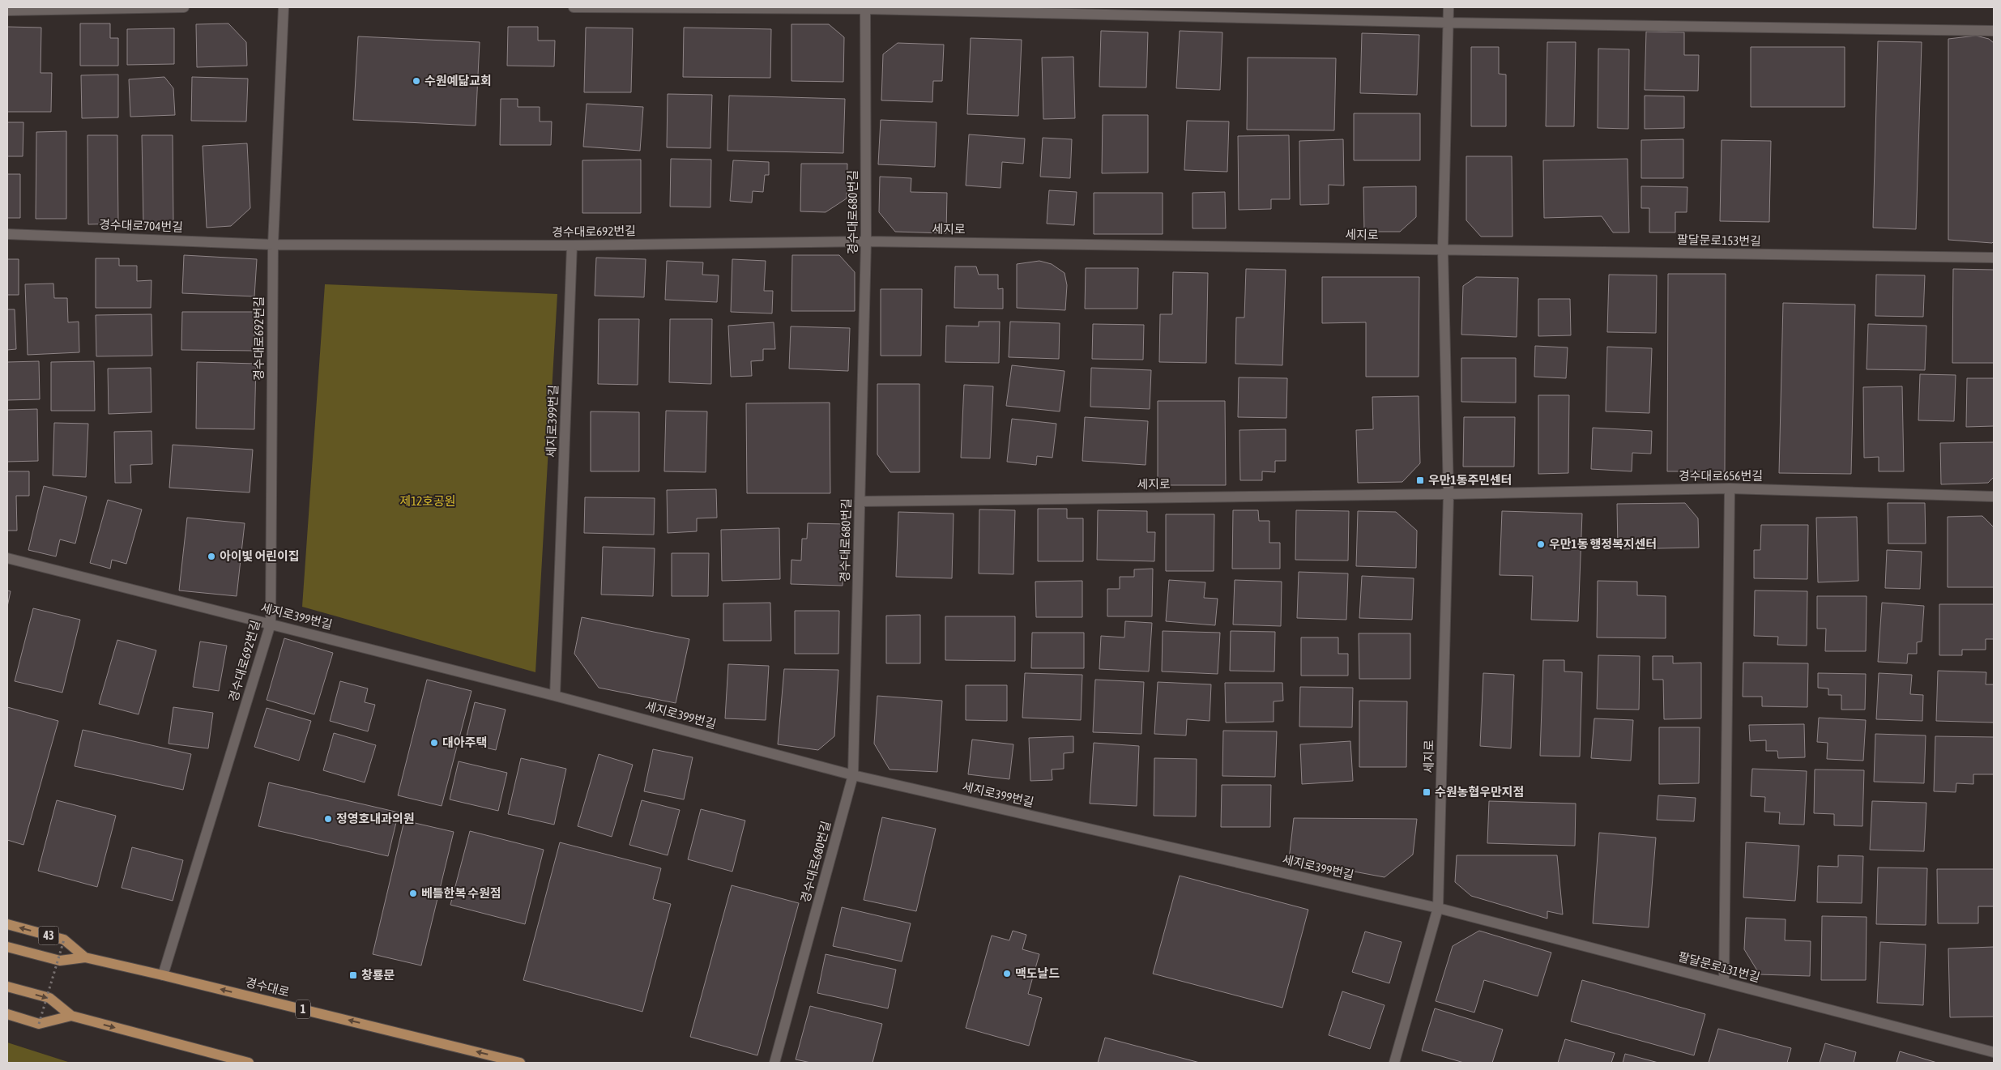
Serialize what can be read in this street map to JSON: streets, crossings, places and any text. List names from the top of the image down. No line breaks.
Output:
{"streets":{"main road":["43","경수대로","1"],"street":["경수대로680번길","경수대로704번길","세지로","경수대로692번길","팔달문로153번길","세지로399번길","경수대로656번길","팔달문로131번길"]},"crossings":[["경수대로680번길","세지로"],["경수대로680번길","경수대로692번길"],["경수대로680번길","세지로399번길"],["경수대로704번길","경수대로692번길"],["세지로","경수대로692번길"],["세지로","팔달문로153번길"],["세지로","세지로399번길"],["세지로","경수대로656번길"],["세지로","팔달문로131번길"],["경수대로692번길","세지로399번길"],["경수대로692번길","경수대로"],["세지로399번길","팔달문로131번길"],["43","경수대로"]],"one_way":["경수대로"],"parks":["제12호공원"],"places":{"other":["수원예닮교회","우만1동 행정복지센터","아이빛 어린이집","대아주택","정영호내과의원","베틀한복 수원점","맥도날드"],"transit":["우만1동주민센터","수원농협우만지점","창룡문"]}}
